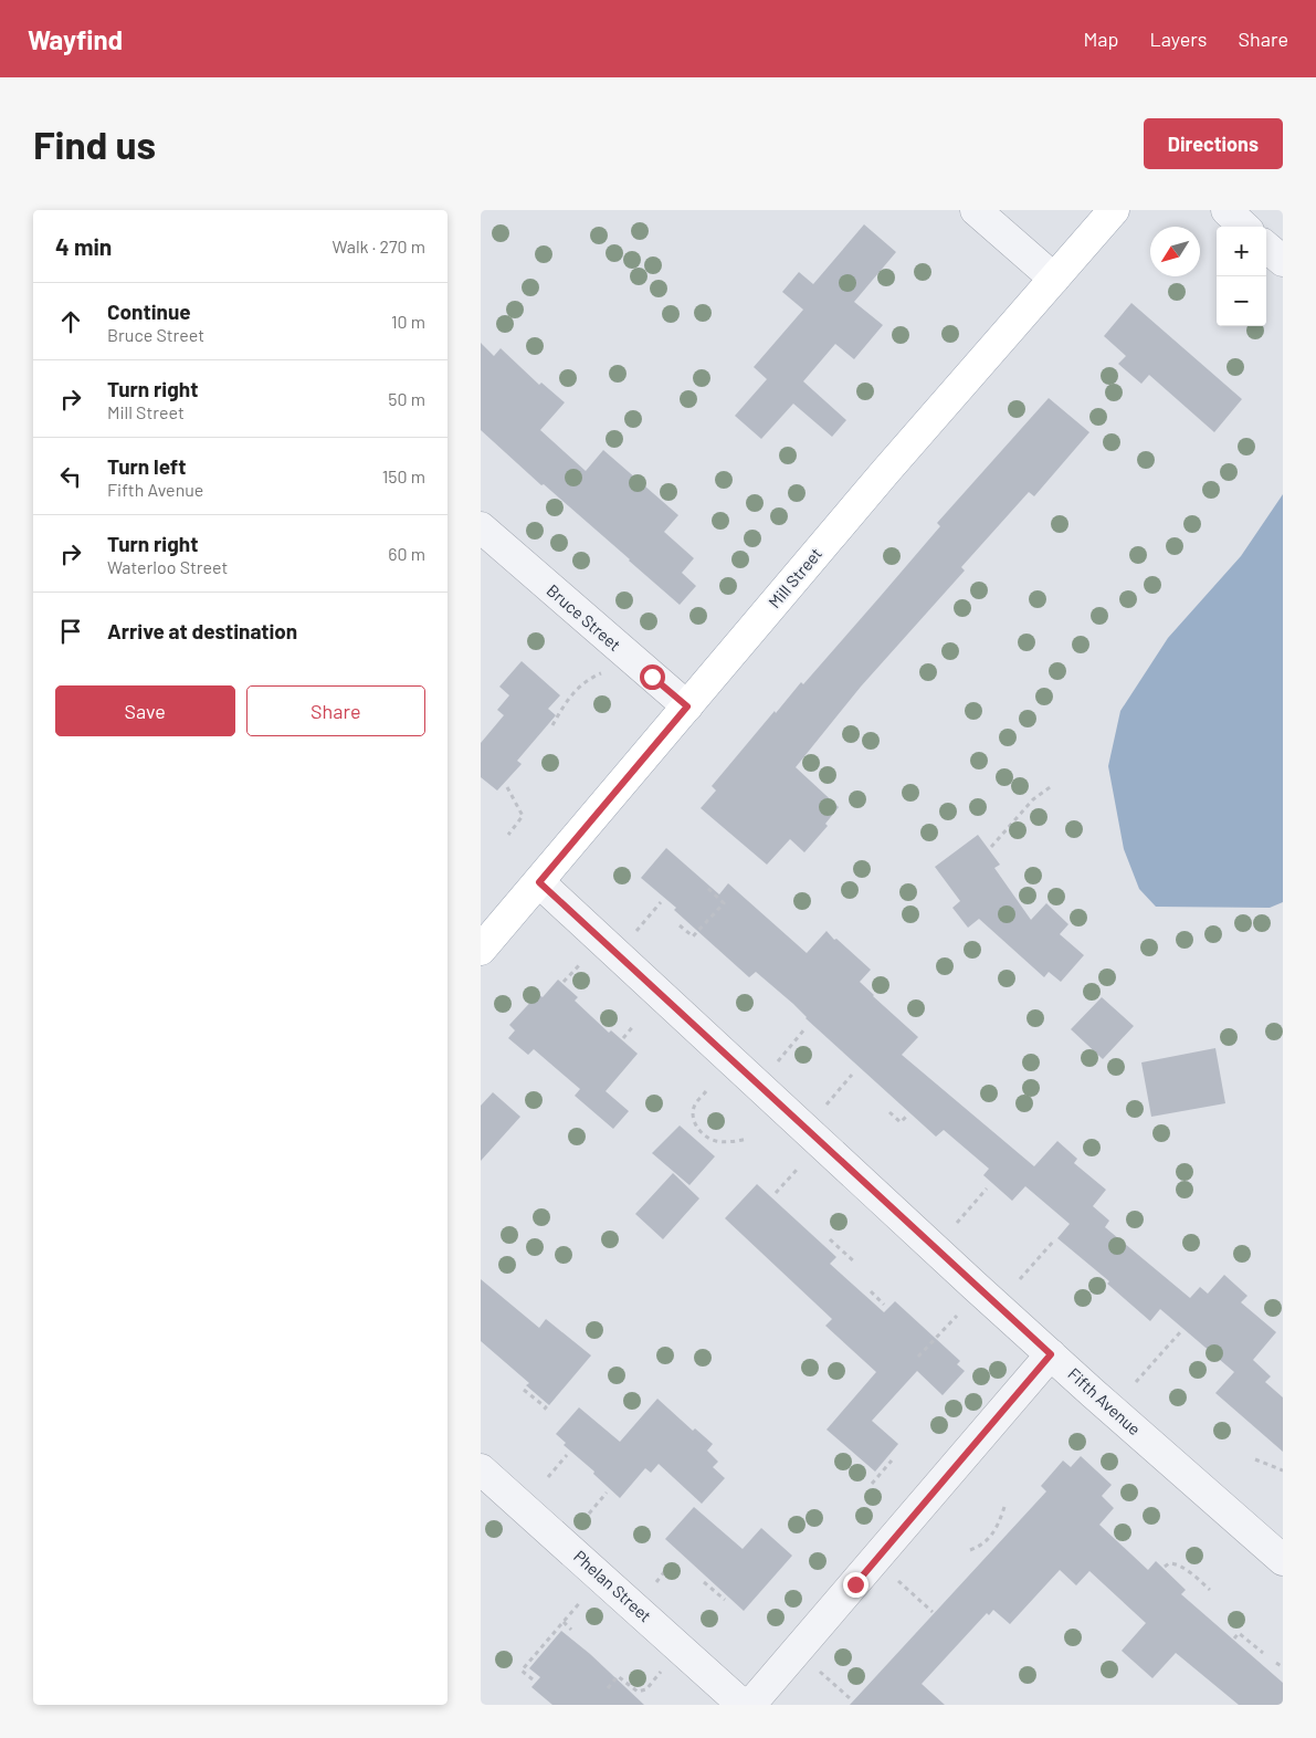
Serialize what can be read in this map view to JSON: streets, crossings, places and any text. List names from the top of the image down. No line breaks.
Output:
{"streets":{"main road":["Mill Street"],"street":["Bruce Street","Fifth Avenue","Phelan Street"]},"crossings":[["Mill Street","Bruce Street"],["Mill Street","Fifth Avenue"]],"north":"bottom left","page":{"header":"Wayfind","nav":["Map","Layers","Share"],"buttons":["Directions",["Save","Share"]],"title":"Find us","heading":["4 min","Walk · 270 m"],"map_buttons":["+","−"],"list":[["Continue","Bruce Street","10 m"],["Turn right","Mill Street","50 m"],["Turn left","Fifth Avenue","150 m"],["Turn right","Waterloo Street","60 m"],"Arrive at destination"]}}
